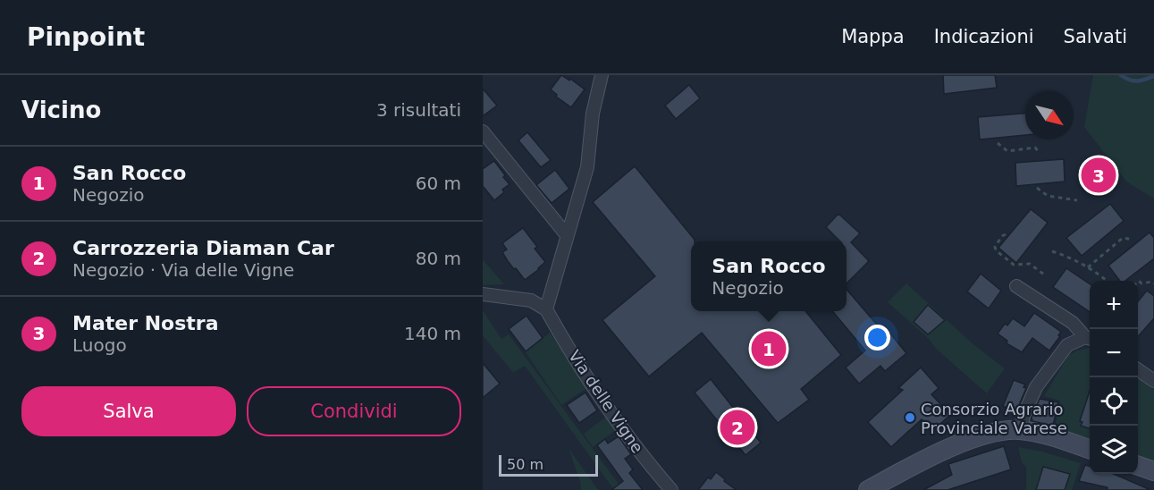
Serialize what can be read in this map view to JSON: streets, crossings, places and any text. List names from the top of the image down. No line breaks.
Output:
{"streets":{"street":["Via delle Vigne"]},"places":["Consorzio Agrario Provinciale Varese"],"scale_bar":"50 m","north":"bottom right","page":{"header":"Pinpoint","nav":["Mappa","Indicazioni","Salvati"],"heading":["Vicino","3 risultati"],"list":[{"mark":"1","name":"San Rocco","note":"Negozio","value":"60 m"},{"mark":"2","name":"Carrozzeria Diaman Car","note":"Negozio · Via delle Vigne","value":"80 m"},{"mark":"3","name":"Mater Nostra","note":"Luogo","value":"140 m"}],"pins":["3","1","2"],"popup":["San Rocco","Negozio"],"map_buttons":["+","−"],"buttons":["Salva","Condividi"],"scale":"50 m"}}
